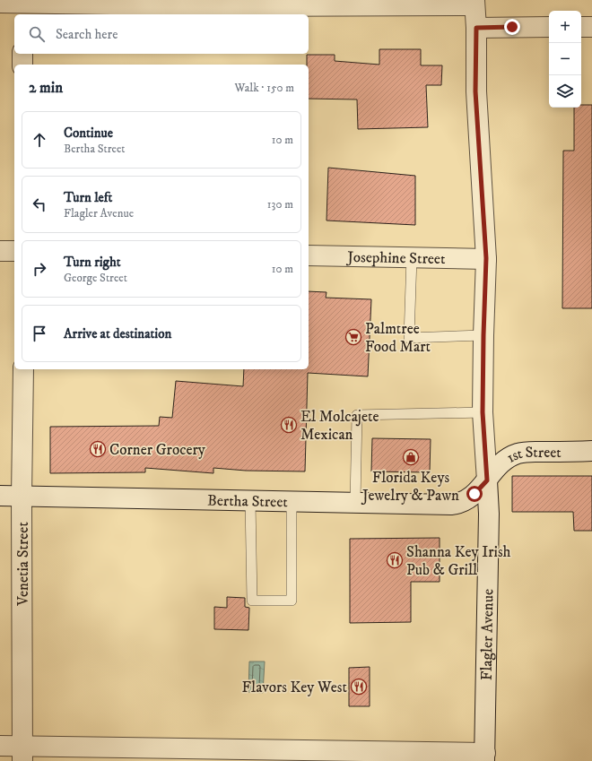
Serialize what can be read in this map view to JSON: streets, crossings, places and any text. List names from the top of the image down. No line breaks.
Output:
{"streets":{"street":["Josephine Street","1st Street","Bertha Street","Venetia Street","Flagler Avenue"]},"crossings":[["Josephine Street","Flagler Avenue"],["1st Street","Bertha Street"],["1st Street","Flagler Avenue"],["Bertha Street","Venetia Street"],["Bertha Street","Flagler Avenue"]],"places":{"supermarket":["Palmtree Food Mart"],"restaurant":["El Molcajete Mexican","Corner Grocery","Shanna Key Irish Pub & Grill","Flavors Key West"],"shop":["Florida Keys Jewelry & Pawn"]},"page":{"map_buttons":["+","−"],"search":"Search here","heading":["2 min","Walk · 150 m"],"list":[["Continue","Bertha Street","10 m"],["Turn left","Flagler Avenue","130 m"],["Turn right","George Street","10 m"],"Arrive at destination"]}}
